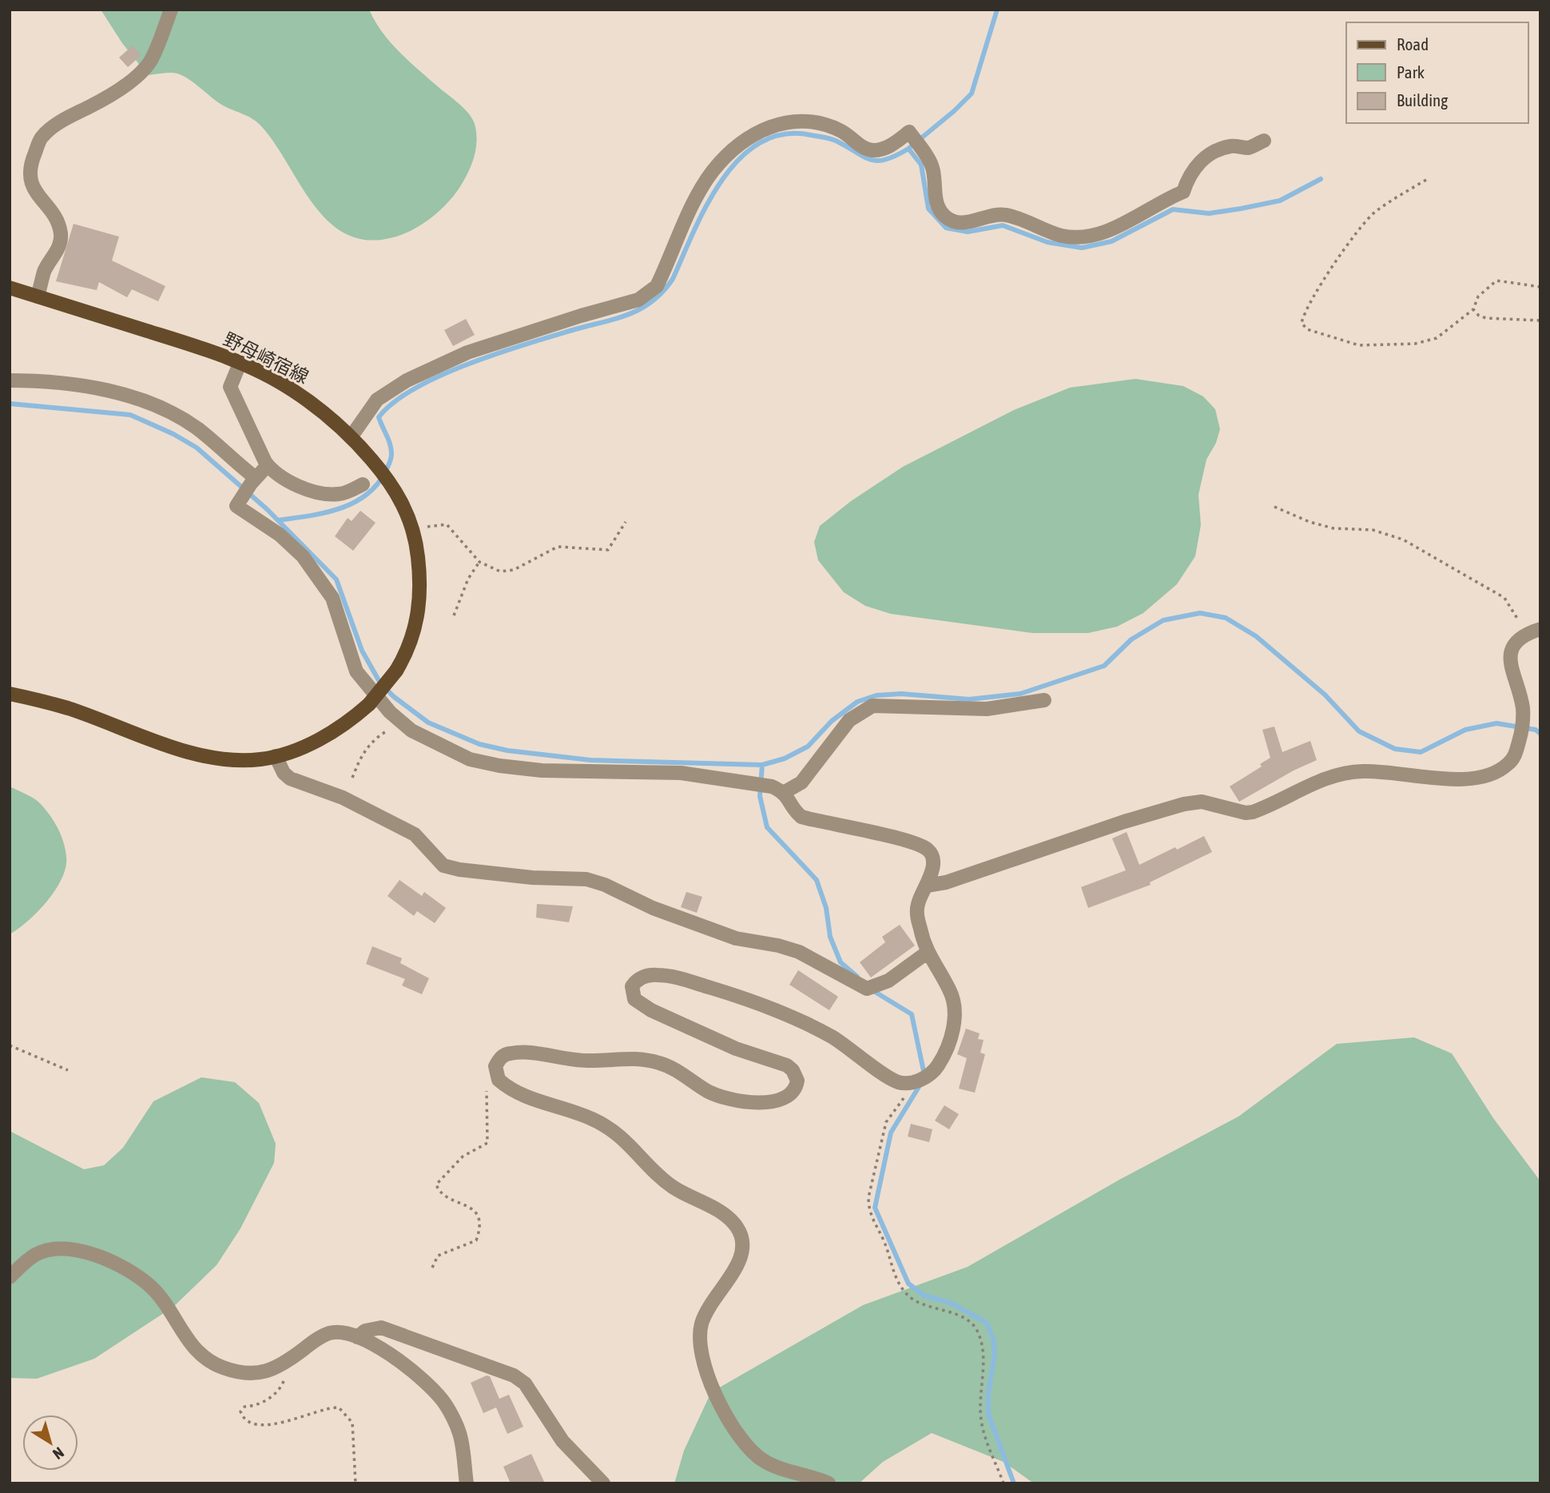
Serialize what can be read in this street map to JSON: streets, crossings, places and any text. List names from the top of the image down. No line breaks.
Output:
{"streets":{"main road":["野母崎宿線"]},"legend":["Road","Park","Building"],"north":"bottom right"}
